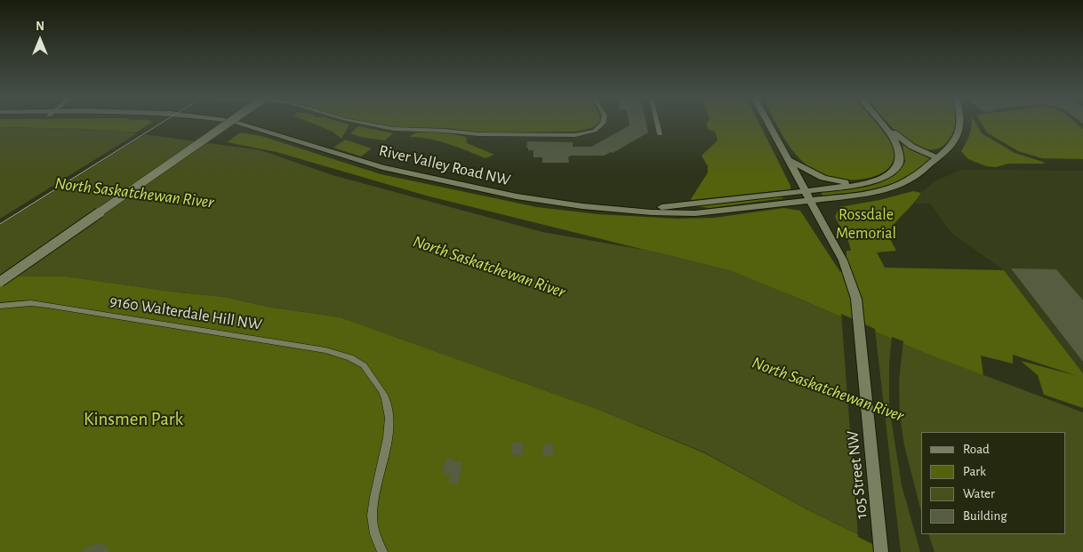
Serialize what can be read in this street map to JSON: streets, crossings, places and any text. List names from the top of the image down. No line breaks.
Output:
{"streets":{"main road":["River Valley Road NW","105 Street NW"],"street":["9160 Walterdale Hill NW"]},"crossings":[["River Valley Road NW","105 Street NW"]],"water":["North Saskatchewan River"],"parks":["Rossdale Memorial","Kinsmen Park"],"legend":["Road","Park","Water","Building"],"north":"top"}
